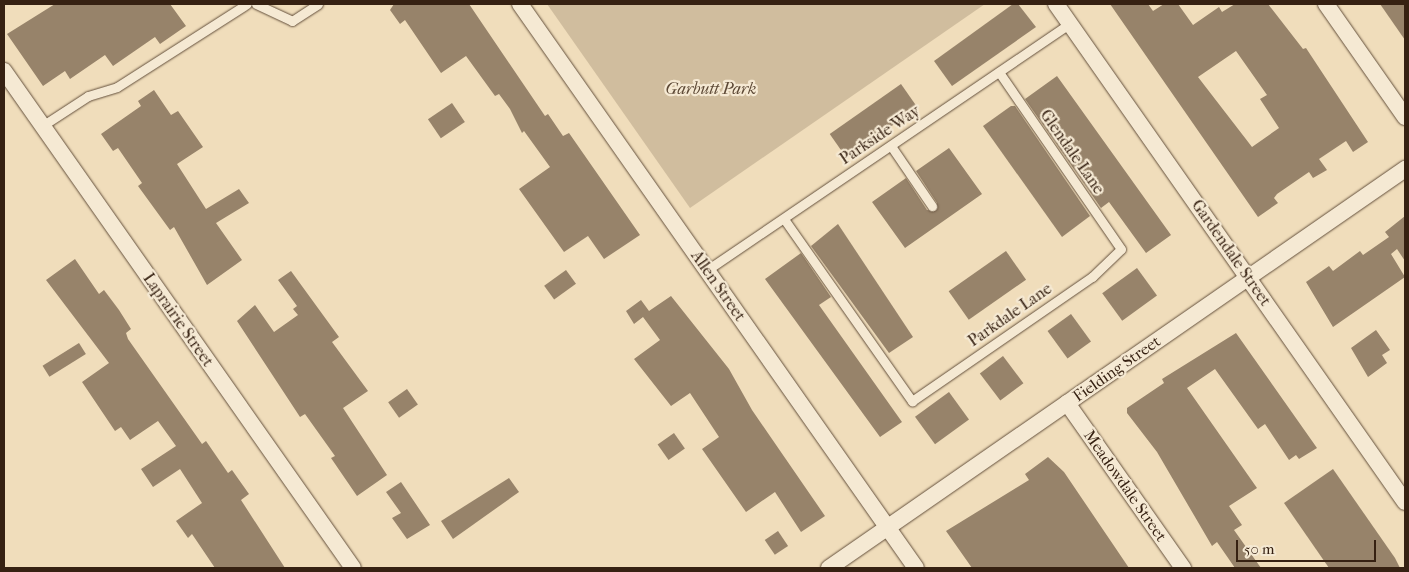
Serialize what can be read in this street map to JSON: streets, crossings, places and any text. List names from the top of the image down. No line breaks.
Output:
{"streets":{"street":["Gardendale Street","Allen Street","Laprairie Street","Fielding Street","Meadowdale Street"],"lane":["Parkside Way","Glendale Lane","Parkdale Lane"]},"crossings":[["Parkside Way","Glendale Lane"],["Parkside Way","Gardendale Street"],["Parkside Way","Allen Street"],["Parkside Way","Parkdale Lane"],["Glendale Lane","Parkdale Lane"],["Gardendale Street","Fielding Street"],["Allen Street","Fielding Street"],["Fielding Street","Meadowdale Street"]],"parks":["Garbutt Park"],"scale_bar":"50 m"}
